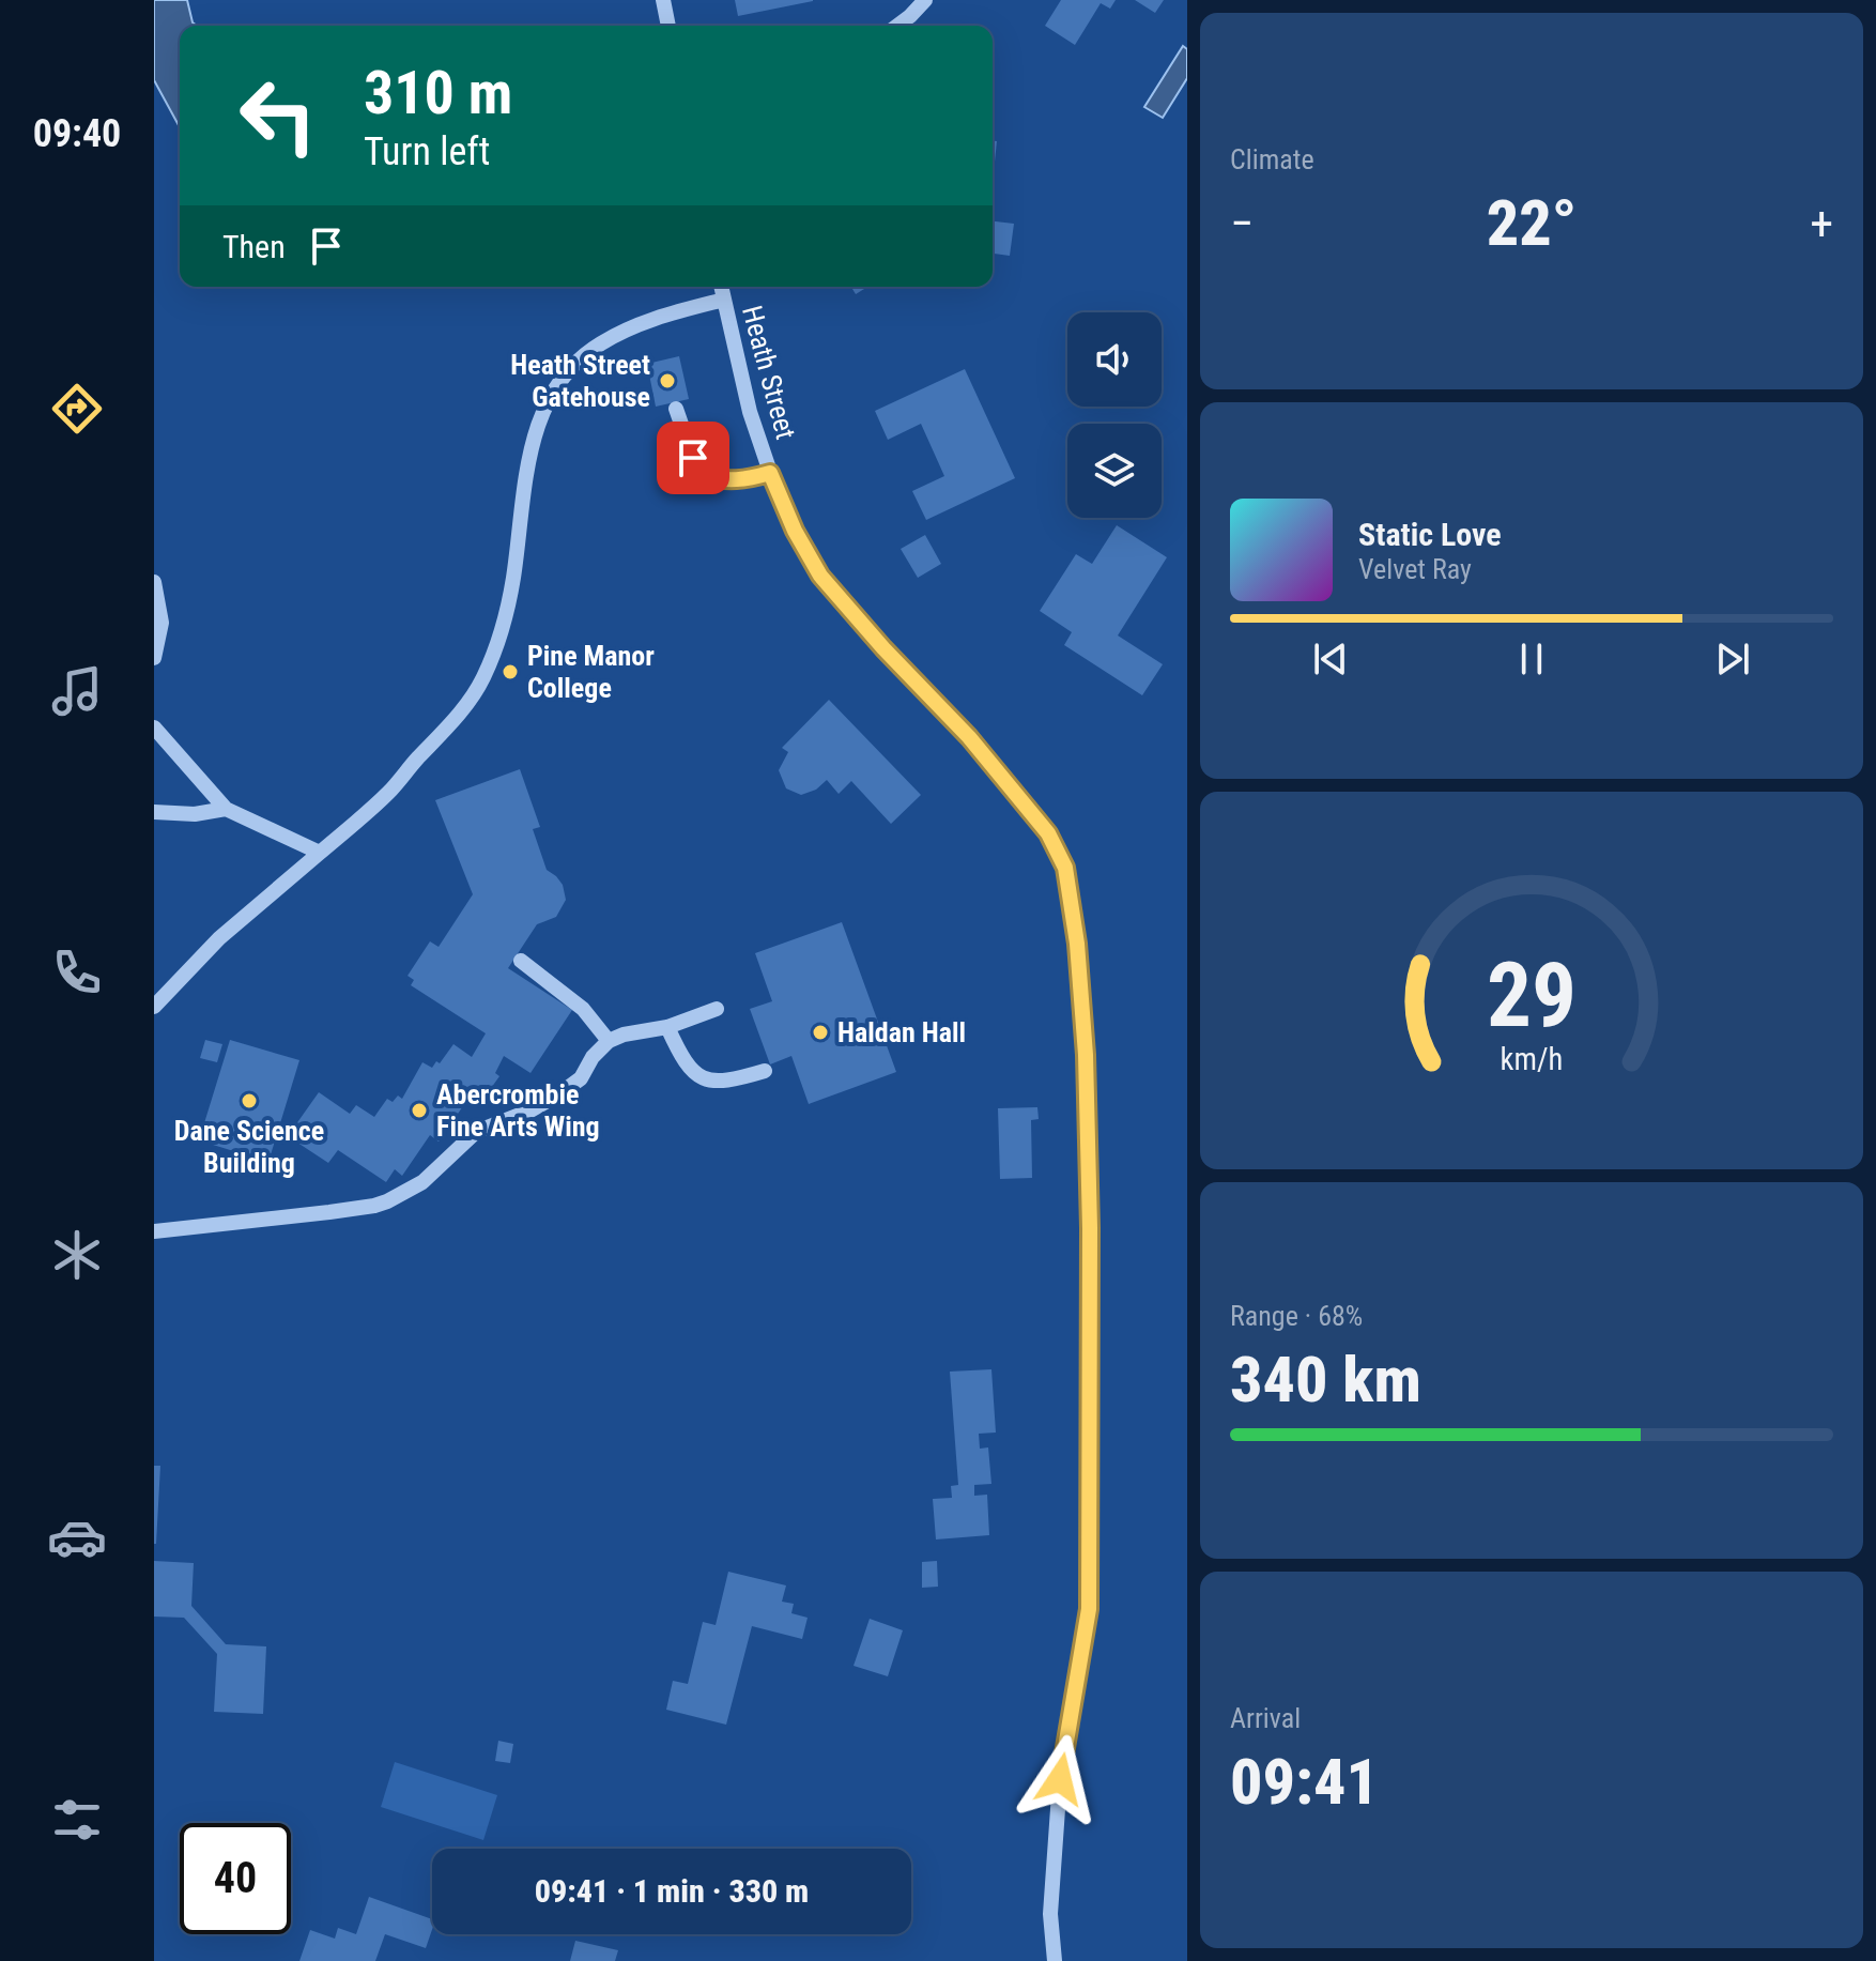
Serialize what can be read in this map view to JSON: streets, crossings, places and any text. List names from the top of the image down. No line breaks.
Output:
{"streets":{"street":["Heath Street"]},"places":["Heath Street Gatehouse","Pine Manor College","Haldan Hall","Dane Science Building","Abercrombie Fine Arts Wing"],"page":{"tabs":"09:40","tile":["Climate",["Range · 68%","340 km"],["Arrival","09:41"]],"turn":["310 m","Turn left"],"heat":["−","22°","+"],"then":"Then","song":["Static Love","Velvet Ray"],"limit":"40","trip":"09:41 · 1 min · 330 m","gauge":["29","km/h"]}}
